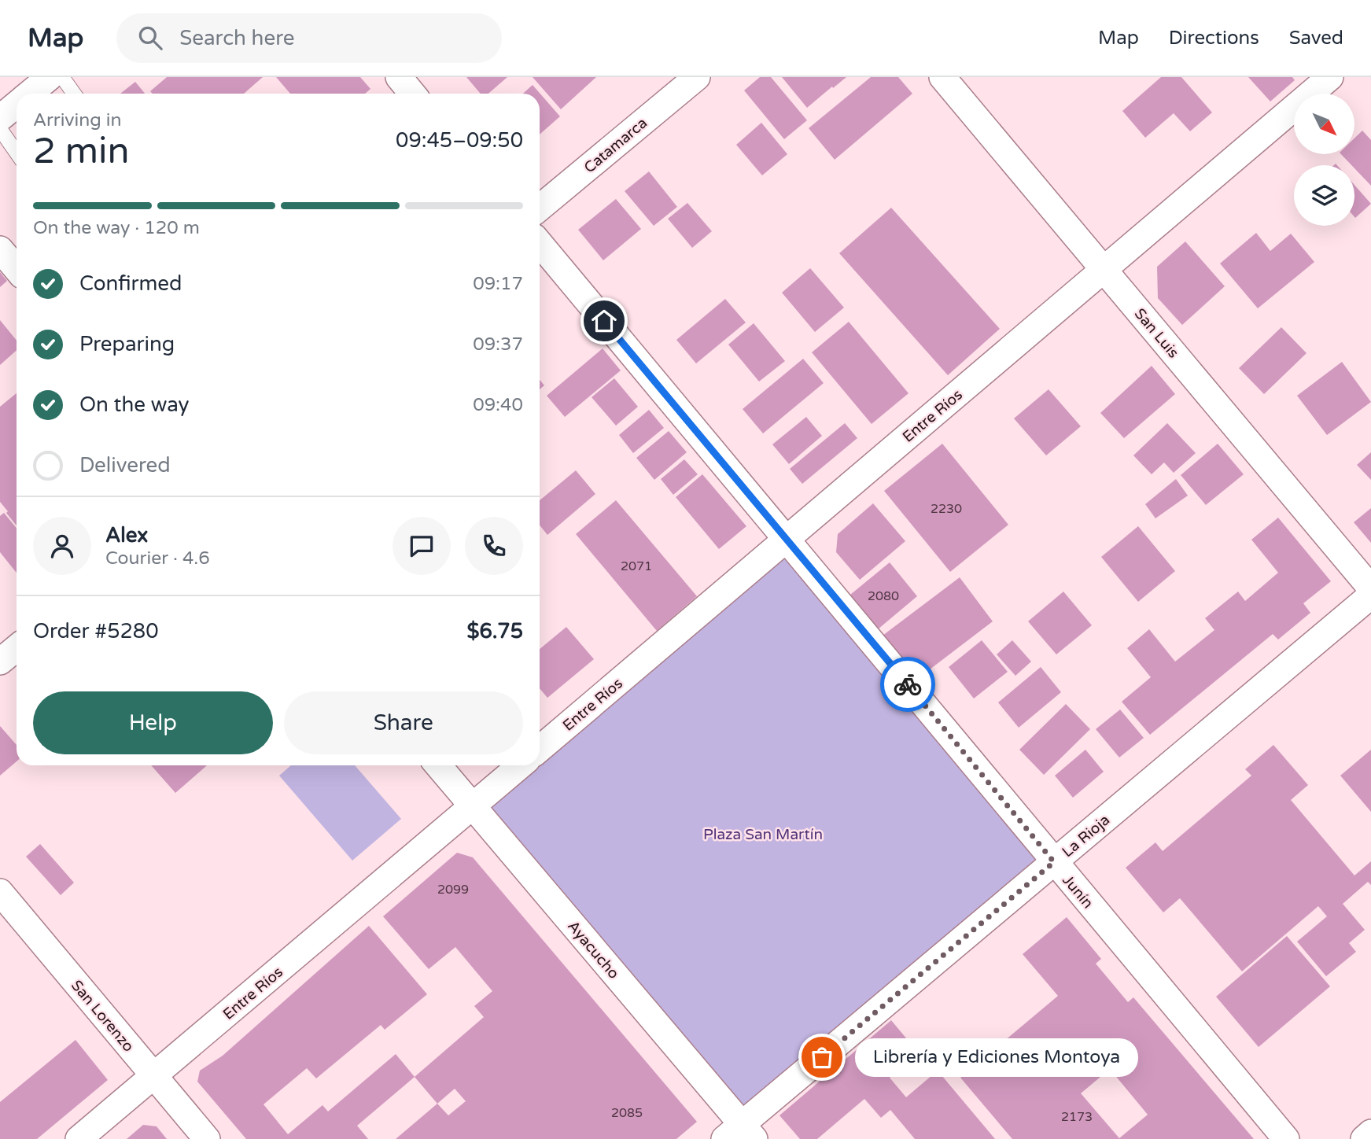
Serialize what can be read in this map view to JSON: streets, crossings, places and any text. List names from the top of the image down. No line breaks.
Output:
{"streets":{"street":["Catamarca","San Luis","Entre Ríos","La Rioja","Junín","Ayacucho","San Lorenzo"]},"crossings":[["San Luis","Entre Ríos"],["Entre Ríos","Junín"],["Entre Ríos","Ayacucho"],["Entre Ríos","San Lorenzo"],["La Rioja","Junín"],["La Rioja","Ayacucho"]],"parks":["Plaza San Martín"],"places":["Librería y Ediciones Montoya"],"house_numbers":["2230","2071","2080","2099","2085","2173"],"north":"bottom right","page":{"header":"Map","search":"Search here","nav":["Map","Directions","Saved"],"heading":["2 min","Arriving in","09:45–09:50"],"panel":["Alex","Courier · 4.6","Order #5280","$6.75"],"bar":"On the way · 120 m","list":[["Confirmed","09:17"],["Preparing","09:37"],["On the way","09:40"],"Delivered"],"buttons":["Help","Share"],"bubble":"Librería y Ediciones Montoya"}}
